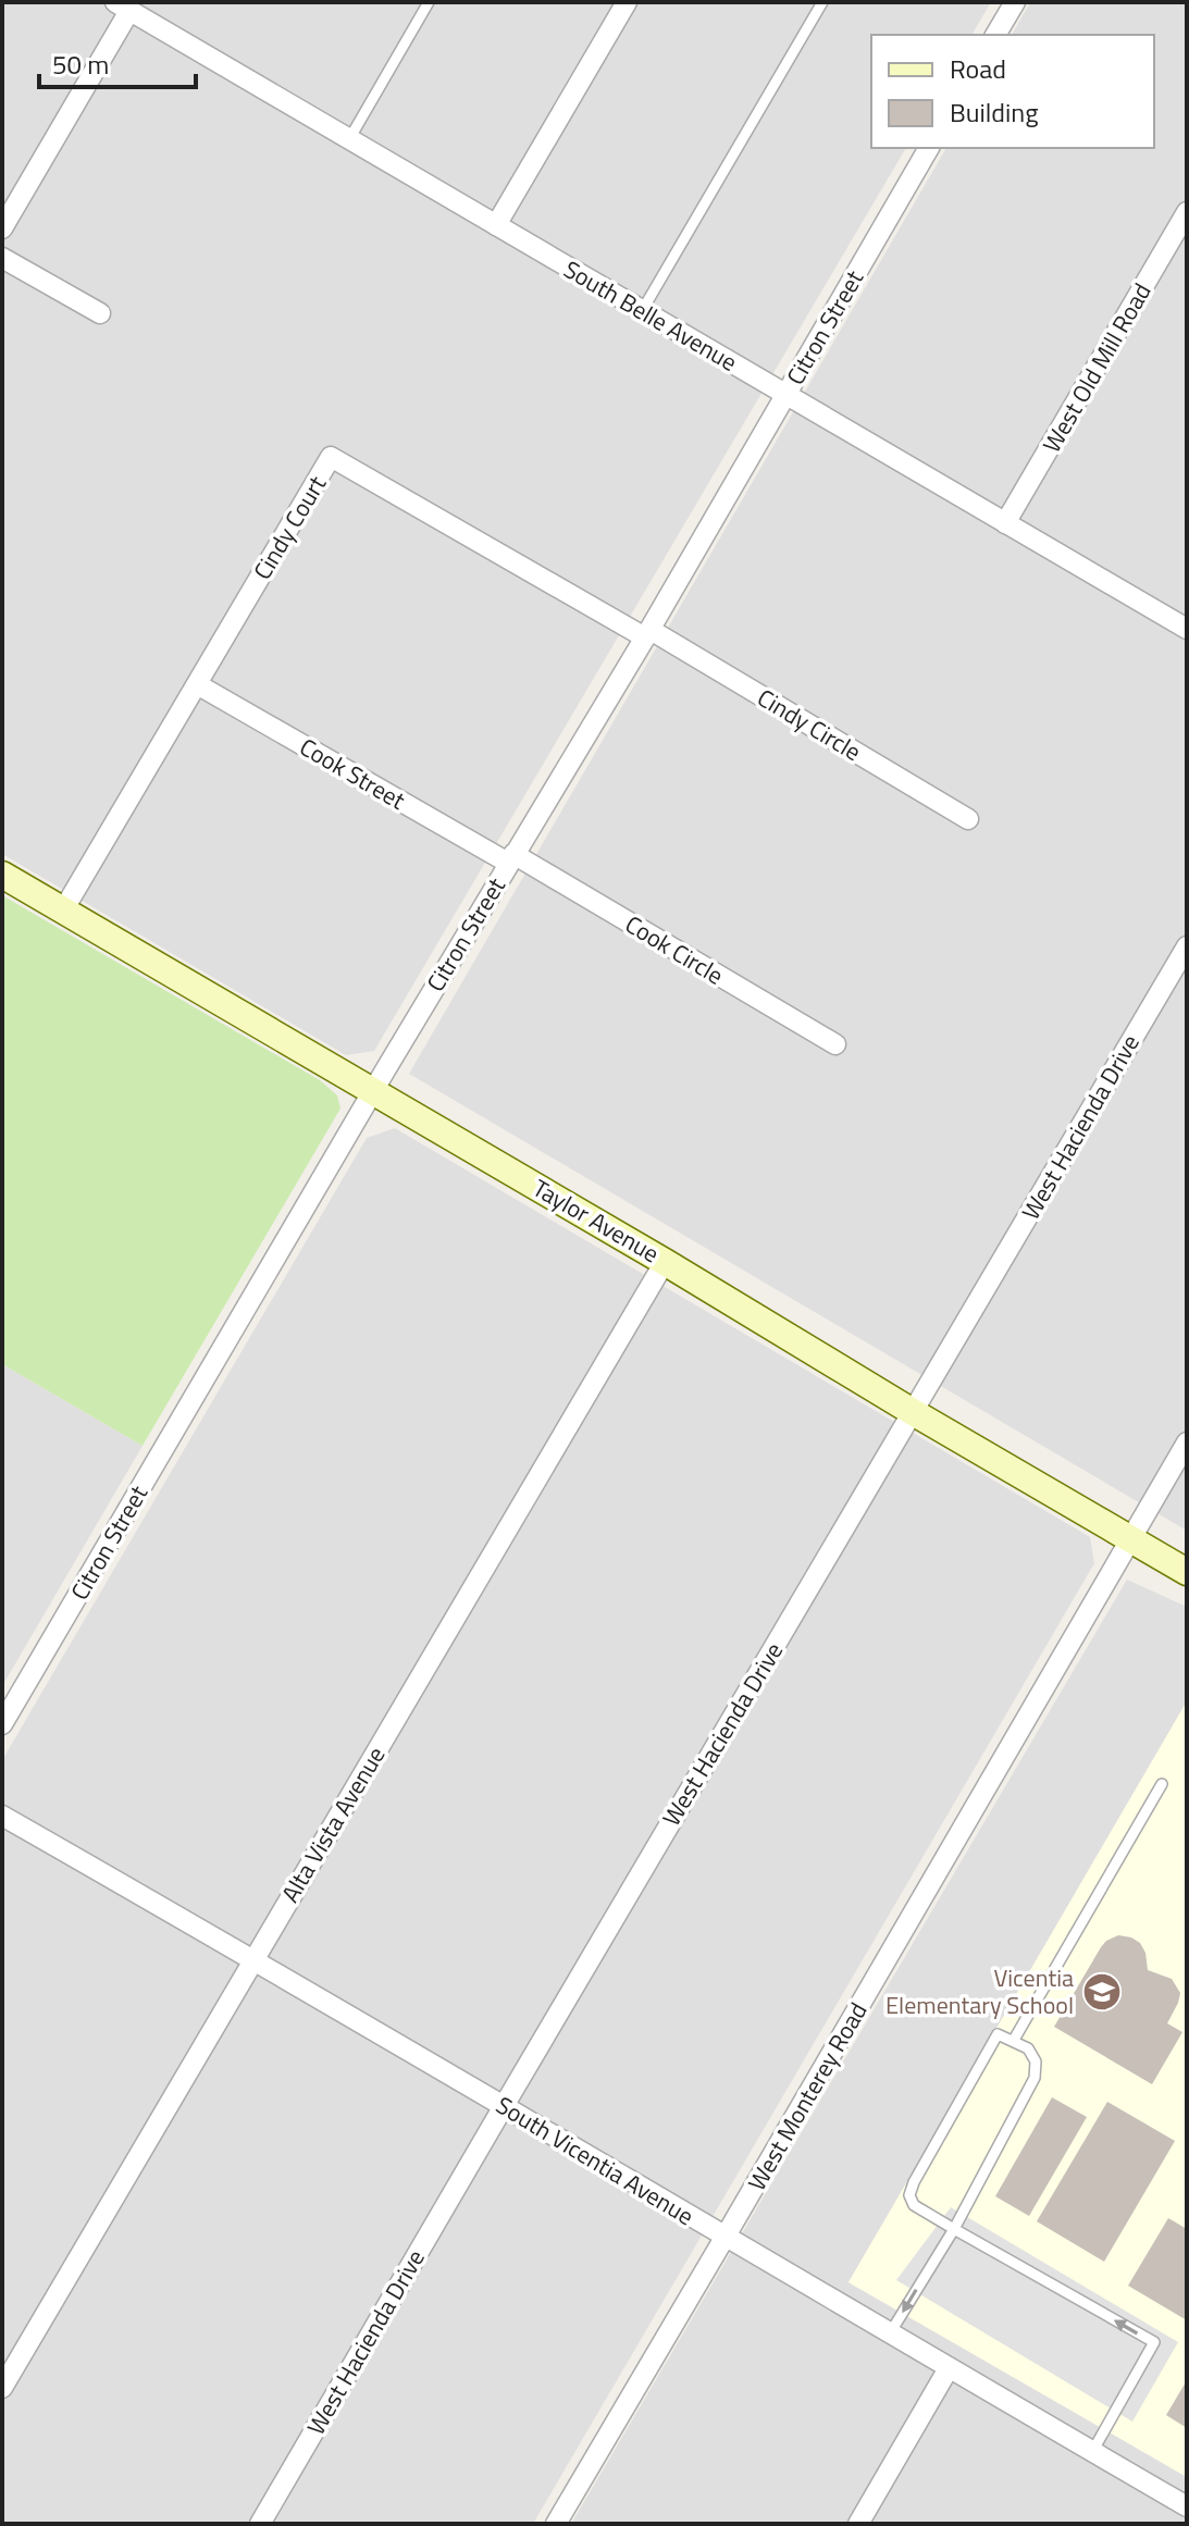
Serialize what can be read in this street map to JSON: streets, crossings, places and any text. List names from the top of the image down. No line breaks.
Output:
{"streets":{"street":["South Belle Avenue","Citron Street","West Old Mill Road","Cindy Court","Cindy Circle","Cook Street","Cook Circle","West Hacienda Drive","Taylor Avenue","Alta Vista Avenue","West Monterey Road","South Vicentia Avenue"]},"crossings":[["South Belle Avenue","Citron Street"],["South Belle Avenue","West Old Mill Road"],["Citron Street","Cindy Court"],["Citron Street","Cindy Circle"],["Citron Street","Cook Street"],["Citron Street","Cook Circle"],["Citron Street","Taylor Avenue"],["Cindy Court","Cindy Circle"],["Cindy Court","Cook Street"],["Cindy Court","Taylor Avenue"],["Cook Street","Cook Circle"],["West Hacienda Drive","Taylor Avenue"],["West Hacienda Drive","South Vicentia Avenue"],["Taylor Avenue","Alta Vista Avenue"],["Taylor Avenue","West Monterey Road"],["Alta Vista Avenue","South Vicentia Avenue"],["West Monterey Road","South Vicentia Avenue"]],"places":{"school or university":["Vicentia Elementary School"]},"legend":["Road","Building"],"scale_bar":"50 m"}
